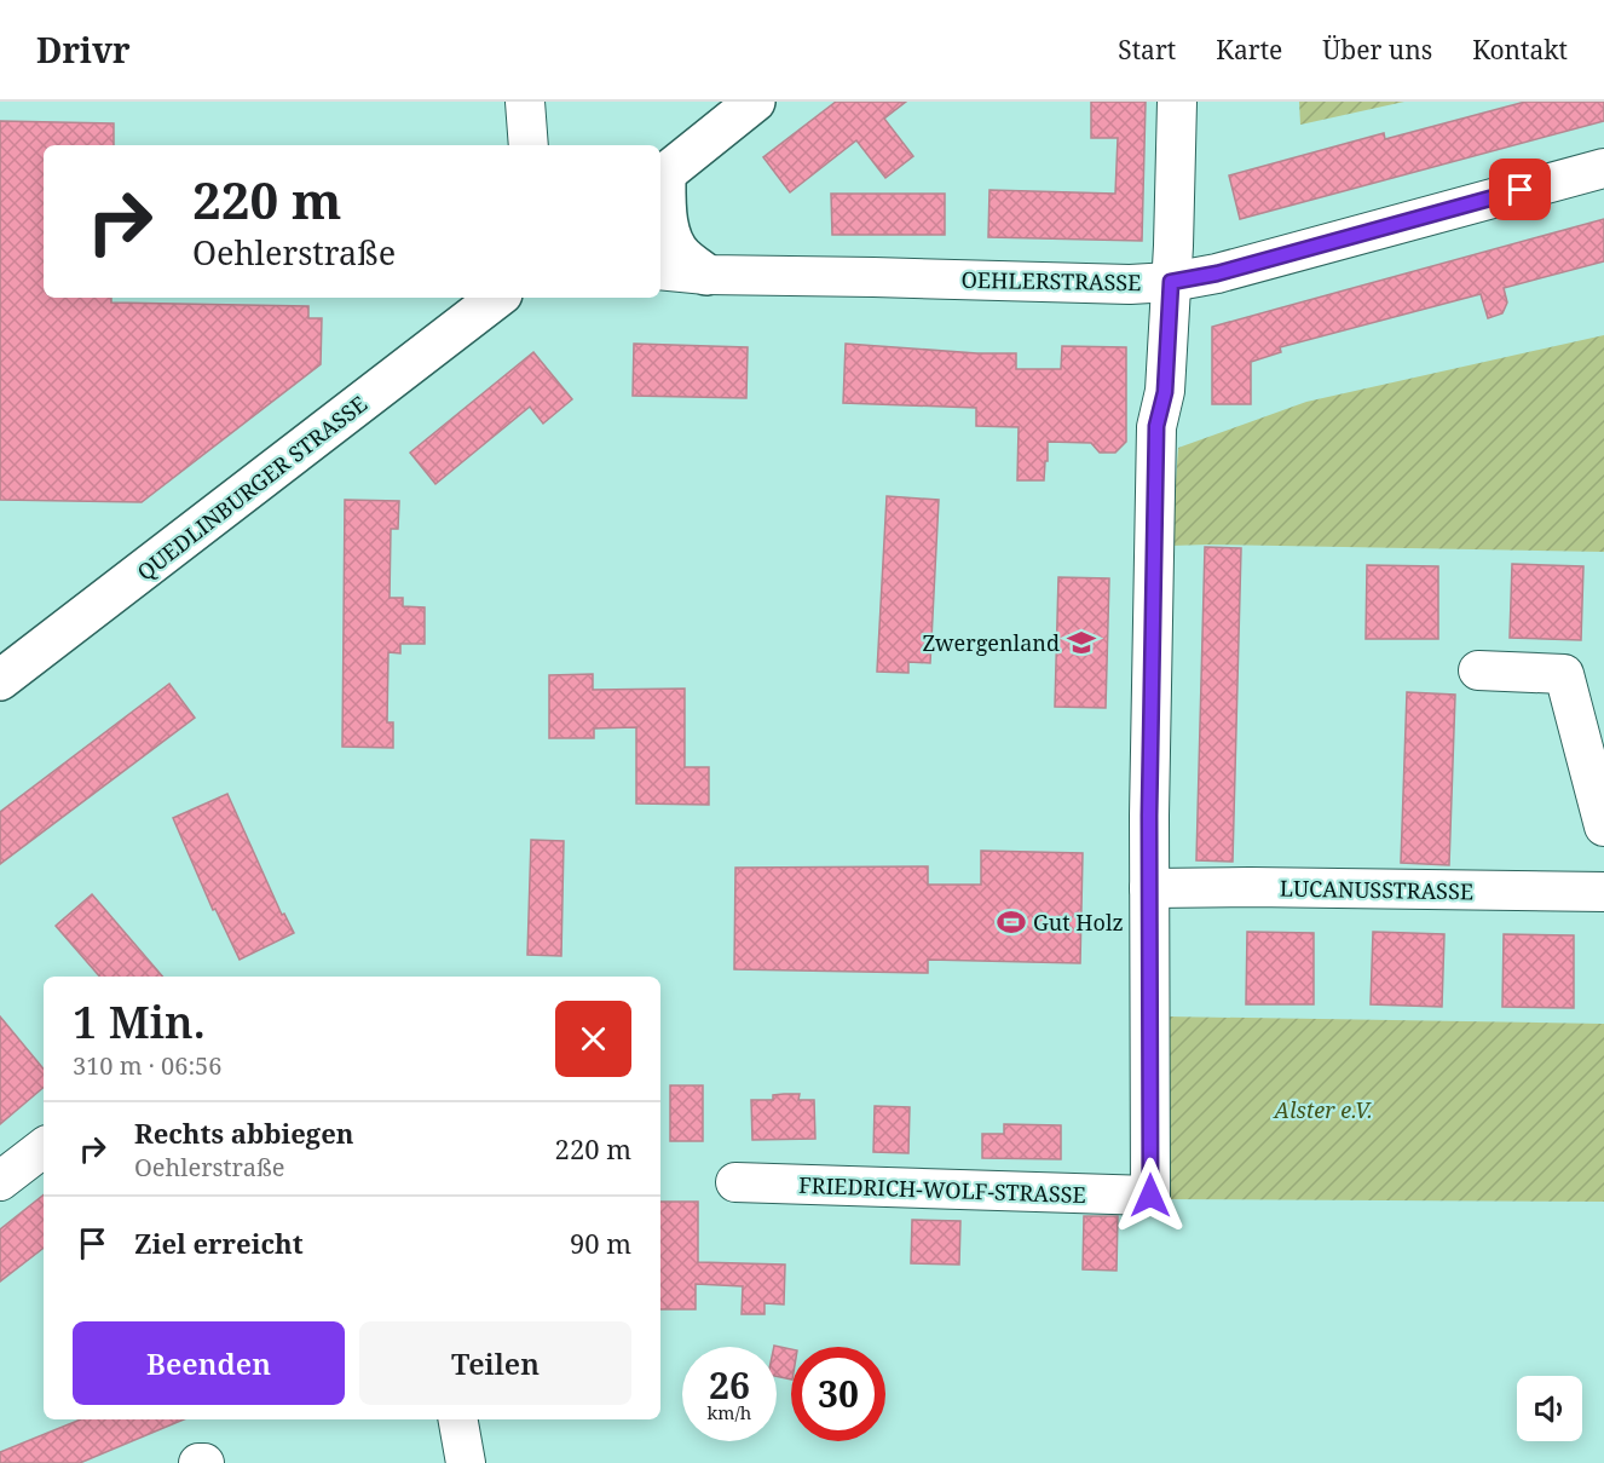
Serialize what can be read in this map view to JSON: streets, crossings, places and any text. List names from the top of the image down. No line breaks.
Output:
{"streets":{"main road":["QUEDLINBURGER STRASSE"],"street":["OEHLERSTRASSE","LUCANUSSTRASSE","FRIEDRICH-WOLF-STRASSE"]},"crossings":[["LUCANUSSTRASSE","FRIEDRICH-WOLF-STRASSE"]],"parks":["Alster e.V."],"places":{"school or university":["Zwergenland"],"sports":["Gut Holz"]},"page":{"header":"Drivr","nav":["Start","Karte","Über uns","Kontakt"],"turn":["220 m","Oehlerstraße"],"heading":["1 Min.","310 m · 06:56"],"list":[{"name":"Rechts abbiegen","note":"Oehlerstraße","value":"220 m"},{"name":"Ziel erreicht","value":"90 m"}],"buttons":["Beenden","Teilen"],"speed":"26 km/h","limit":"30"}}
